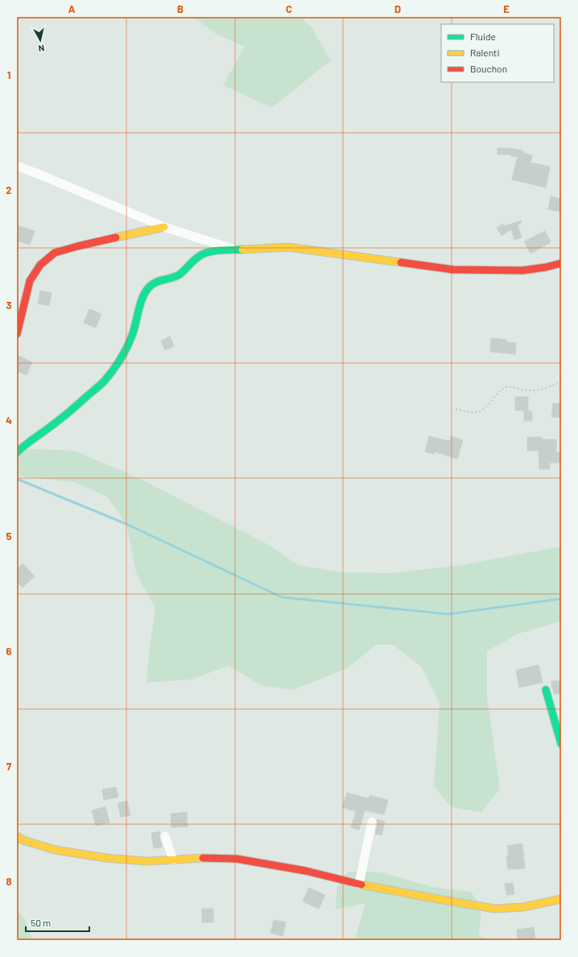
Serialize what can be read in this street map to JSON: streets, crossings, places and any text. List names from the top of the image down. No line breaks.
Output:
{"legend":["Fluide","Ralenti","Bouchon"],"scale_bar":"50 m","north":"bottom","grid":{"columns":["A","B","C","D","E"],"rows":["1","2","3","4","5","6","7","8"]}}
